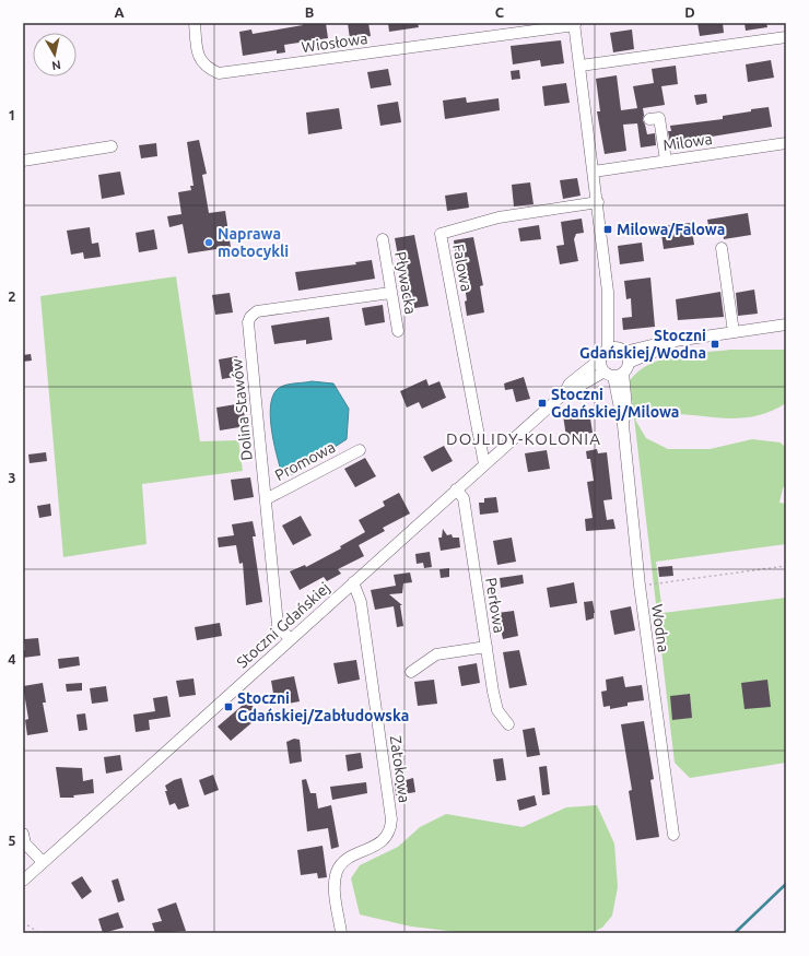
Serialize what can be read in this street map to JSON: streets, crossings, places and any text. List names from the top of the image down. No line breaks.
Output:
{"streets":{"street":["Wiosłowa","Milowa","Falowa","Pływacka","Dolina Stawów","Promowa","Perłowa","Stoczni Gdańskiej","Wodna","Zatokowa"]},"crossings":[["Falowa","Stoczni Gdańskiej"],["Pływacka","Dolina Stawów"],["Dolina Stawów","Promowa"],["Dolina Stawów","Stoczni Gdańskiej"],["Perłowa","Stoczni Gdańskiej"],["Stoczni Gdańskiej","Wodna"],["Stoczni Gdańskiej","Zatokowa"]],"districts":["DOJLIDY-KOLONIA"],"places":{"transit":["Milowa/Falowa","Stoczni Gdańskiej/Wodna","Stoczni Gdańskiej/Milowa","Stoczni Gdańskiej/Zabłudowska"],"other":["Naprawa motocykli"]},"north":"bottom","grid":{"columns":["A","B","C","D"],"rows":["1","2","3","4","5"]}}
